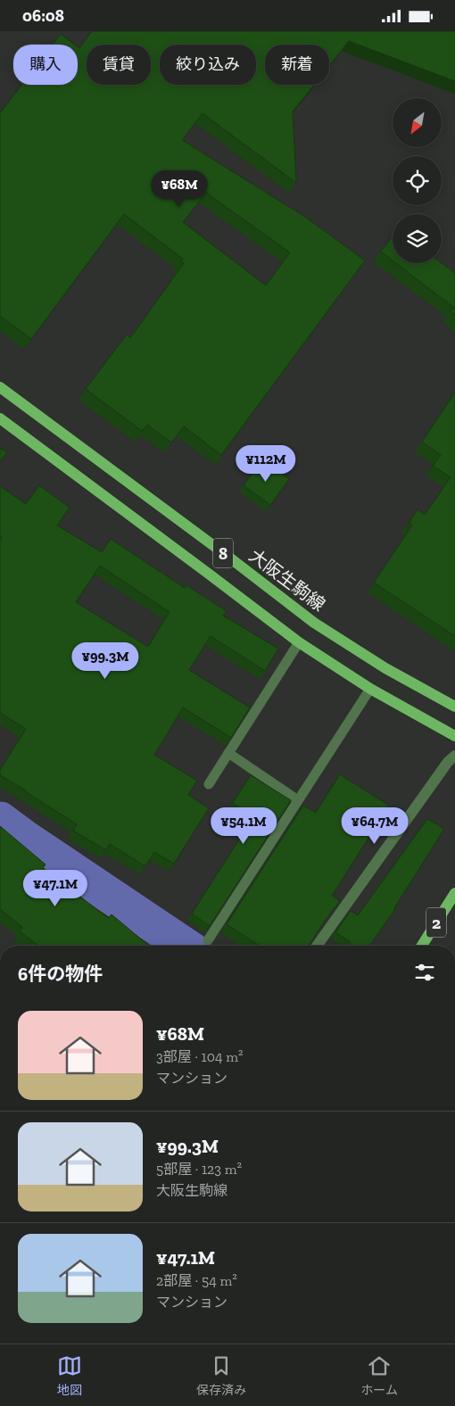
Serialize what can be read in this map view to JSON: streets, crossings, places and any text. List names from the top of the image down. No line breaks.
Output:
{"streets":{"main road":["8","大阪生駒線","2"]},"north":"bottom left","page":{"status":"06:08","chip":["購入","賃貸","絞り込み","新着"],"price":["¥68M","¥112M","¥99.3M","¥54.1M","¥64.7M","¥47.1M"],"heading":"6件の物件","list":[{"name":"¥68M","note":"3部屋 · 104 m² · マンション"},{"name":"¥99.3M","note":"5部屋 · 123 m² · 大阪生駒線"},{"name":"¥47.1M","note":"2部屋 · 54 m² · マンション"}],"tabs":["地図","保存済み","ホーム"]}}
